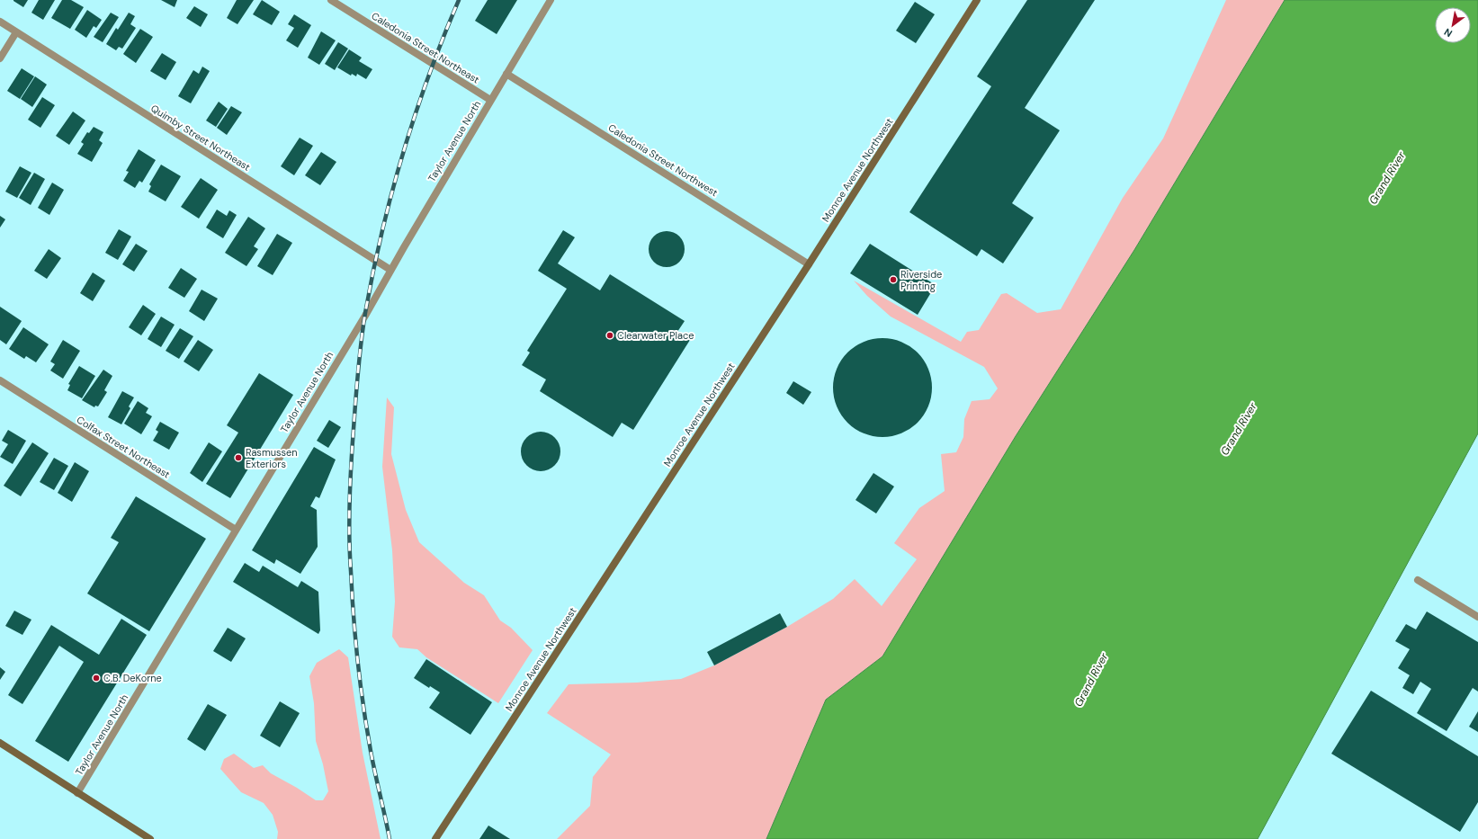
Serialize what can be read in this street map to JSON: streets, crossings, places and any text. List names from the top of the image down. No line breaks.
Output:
{"streets":{"main road":["Monroe Avenue Northwest"],"street":["Caledonia Street Northeast","Quimby Street Northeast","Taylor Avenue North","Caledonia Street Northwest","Colfax Street Northeast"]},"crossings":[["Caledonia Street Northeast","Taylor Avenue North"],["Quimby Street Northeast","Taylor Avenue North"],["Taylor Avenue North","Caledonia Street Northwest"],["Taylor Avenue North","Colfax Street Northeast"],["Caledonia Street Northwest","Monroe Avenue Northwest"]],"water":["Grand River"],"places":["Riverside Printing","Clearwater Place","Rasmussen Exteriors","C.B. DeKorne"],"north":"bottom left"}
